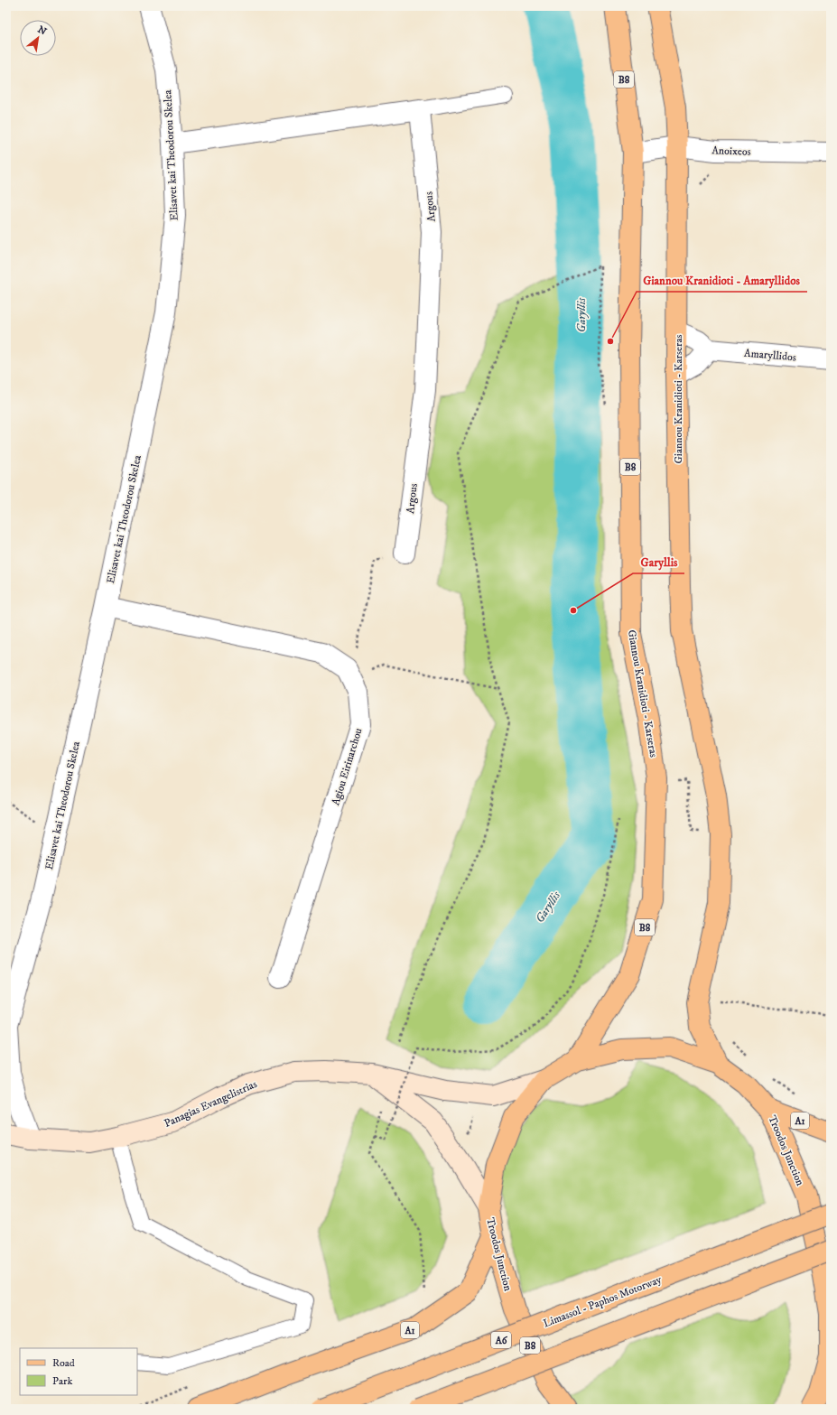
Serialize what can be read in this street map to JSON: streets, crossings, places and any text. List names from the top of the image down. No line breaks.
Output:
{"streets":{"main road":["B8","Giannou Kranidioti - Karseras","Panagias Evangelistrias","A1","Troodos Junction","Limassol - Paphos Motorway","A6"],"street":["Anoixeos","Elisavet kai Theodorou Skelea","Argous","Amaryllidos","Agiou Eirinarchou"]},"crossings":[["Anoixeos","Giannou Kranidioti - Karseras"],["Elisavet kai Theodorou Skelea","Agiou Eirinarchou"],["Elisavet kai Theodorou Skelea","Panagias Evangelistrias"],["Giannou Kranidioti - Karseras","Troodos Junction"],["Panagias Evangelistrias","Troodos Junction"],["A1","Troodos Junction"]],"water":["Garyllis"],"places":["Giannou Kranidioti - Amaryllidos","Garyllis"],"legend":["Road","Park"],"north":"top right"}
